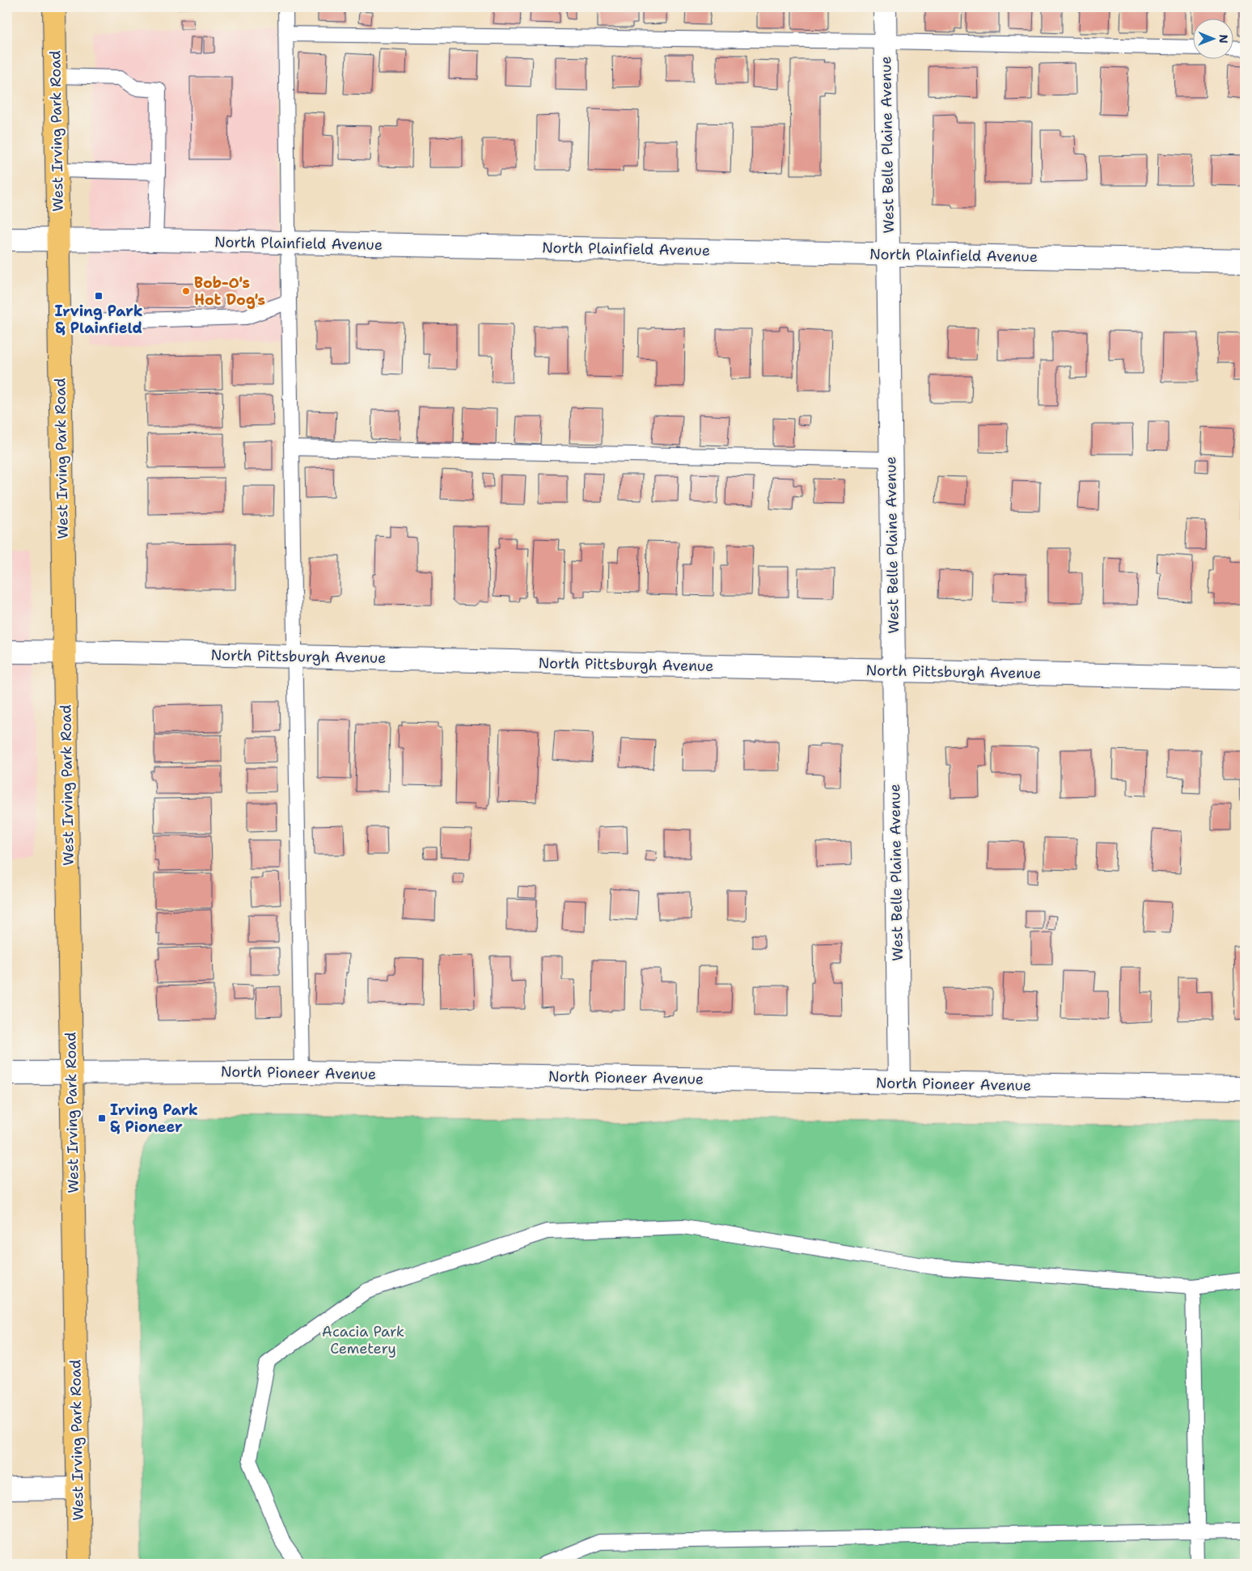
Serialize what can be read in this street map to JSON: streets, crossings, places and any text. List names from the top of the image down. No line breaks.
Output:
{"streets":{"main road":["West Irving Park Road"],"street":["West Belle Plaine Avenue","North Plainfield Avenue","North Pittsburgh Avenue","North Pioneer Avenue"]},"crossings":[["West Irving Park Road","North Plainfield Avenue"],["West Irving Park Road","North Pittsburgh Avenue"],["West Irving Park Road","North Pioneer Avenue"],["West Belle Plaine Avenue","North Plainfield Avenue"],["West Belle Plaine Avenue","North Pittsburgh Avenue"],["West Belle Plaine Avenue","North Pioneer Avenue"]],"parks":["Acacia Park Cemetery"],"places":{"other":["Bob-O's Hot Dog's"],"transit":["Irving Park & Plainfield","Irving Park & Pioneer"]},"north":"right"}
